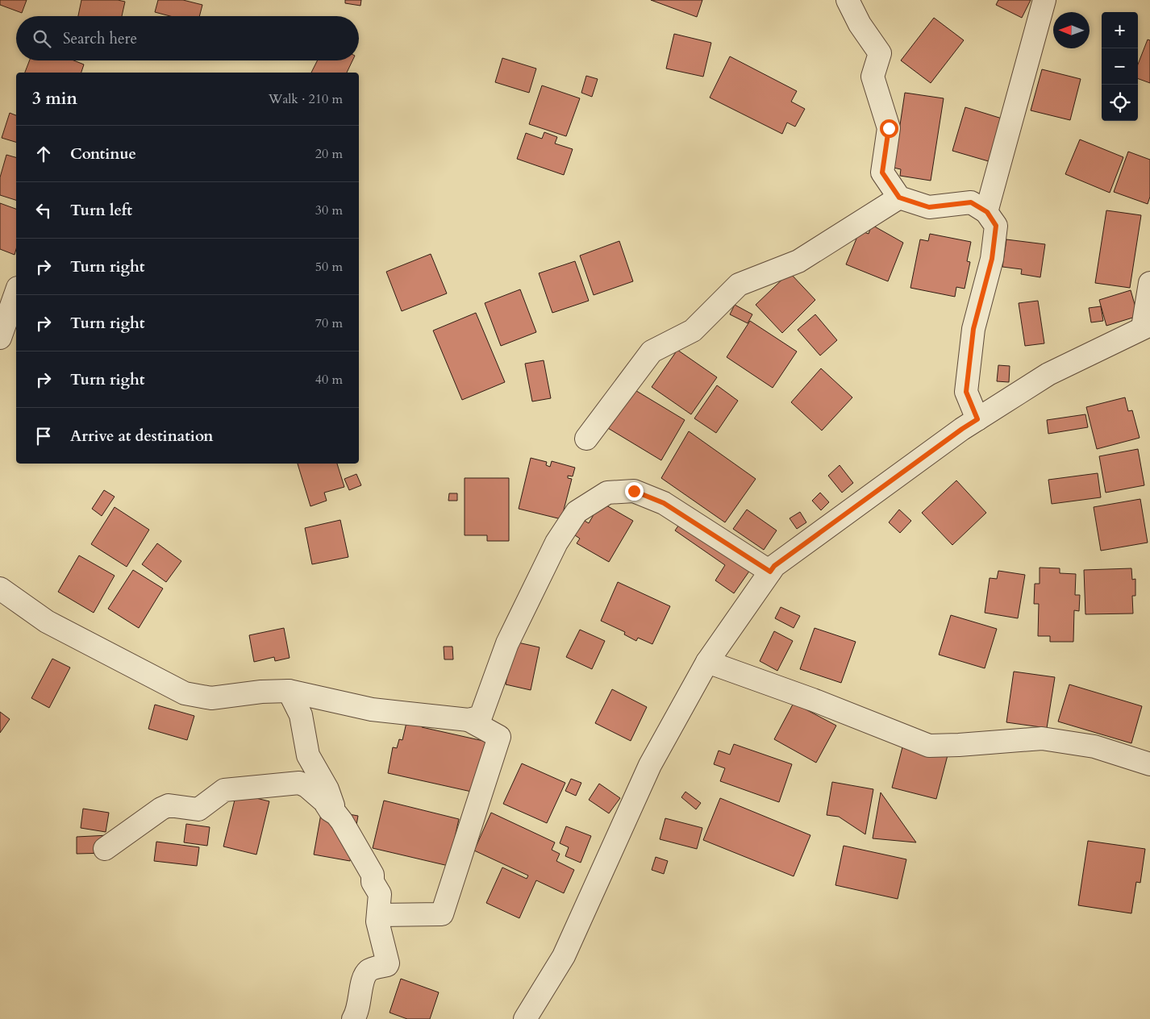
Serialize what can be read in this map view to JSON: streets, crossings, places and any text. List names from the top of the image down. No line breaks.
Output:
{"north":"left","page":{"map_buttons":["+","−"],"search":"Search here","heading":["3 min","Walk · 210 m"],"list":[["Continue","20 m"],["Turn left","30 m"],["Turn right","50 m"],["Turn right","70 m"],["Turn right","40 m"],"Arrive at destination"]}}
